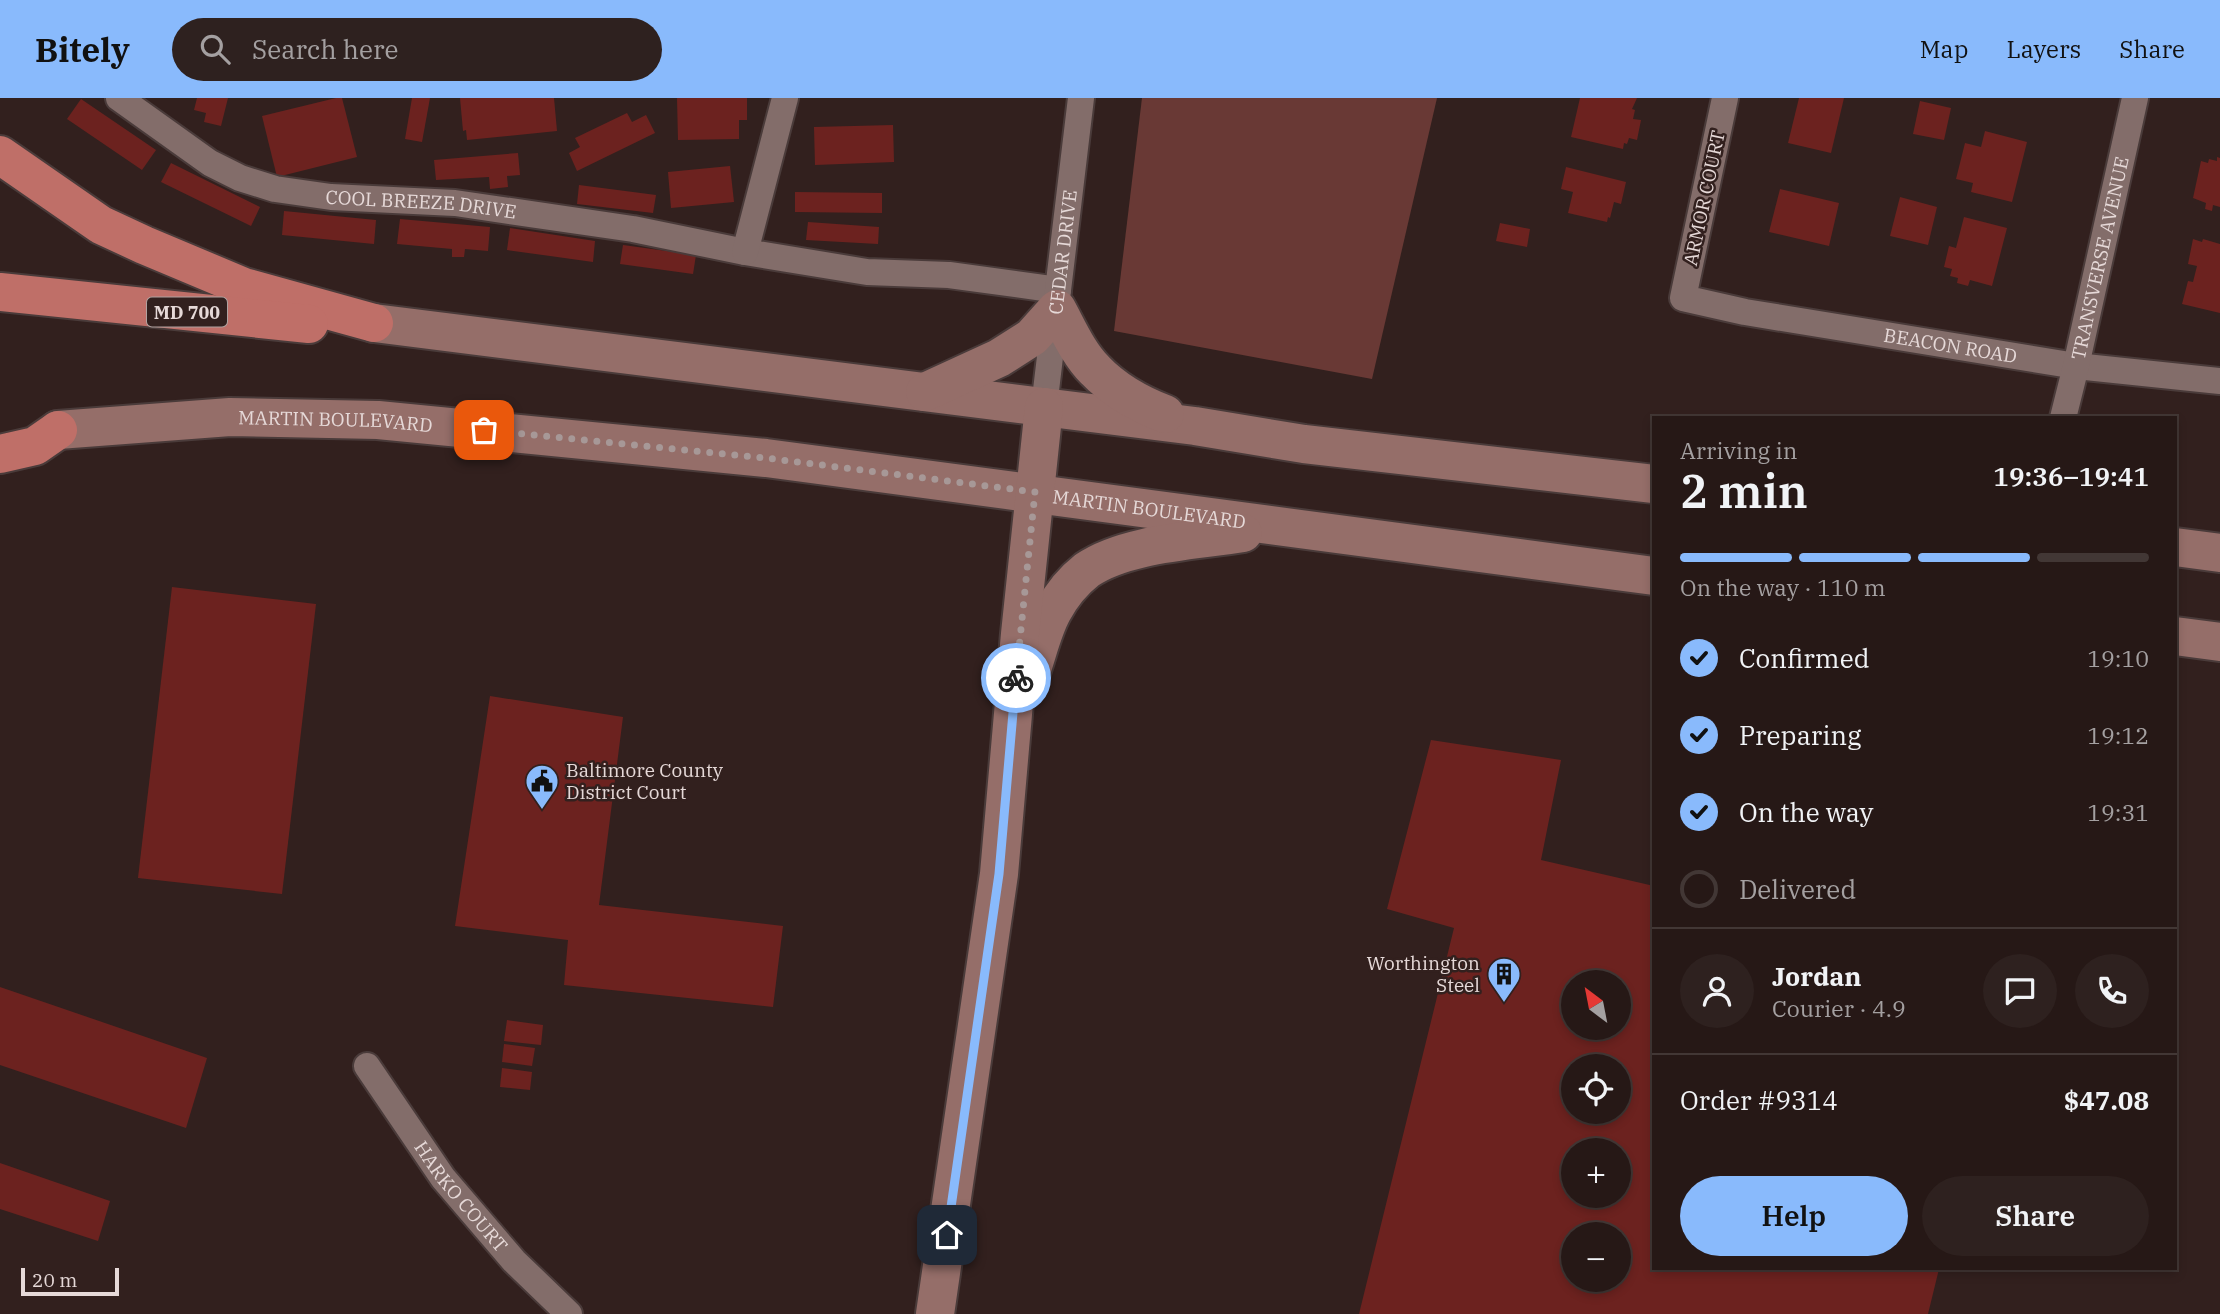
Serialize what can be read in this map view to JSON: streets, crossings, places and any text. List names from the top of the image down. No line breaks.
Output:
{"streets":{"highway":["MD 700"],"main road":["MARTIN BOULEVARD"],"street":["ARMOR COURT","COOL BREEZE DRIVE","CEDAR DRIVE","TRANSVERSE AVENUE","BEACON ROAD","HARKO COURT"]},"crossings":[["ARMOR COURT","BEACON ROAD"],["COOL BREEZE DRIVE","CEDAR DRIVE"],["CEDAR DRIVE","MD 700"],["TRANSVERSE AVENUE","BEACON ROAD"]],"places":{"public building":["Baltimore County District Court"],"building":["Worthington Steel"]},"scale_bar":"20 m","north":"top left","page":{"header":"Bitely","search":"Search here","nav":["Map","Layers","Share"],"heading":["2 min","Arriving in","19:36–19:41"],"panel":["Jordan","Courier · 4.9","Order #9314","$47.08"],"bar":"On the way · 110 m","list":[["Confirmed","19:10"],["Preparing","19:12"],["On the way","19:31"],"Delivered"],"map_buttons":["+","−"],"buttons":["Help","Share"],"scale":"20 m"}}
